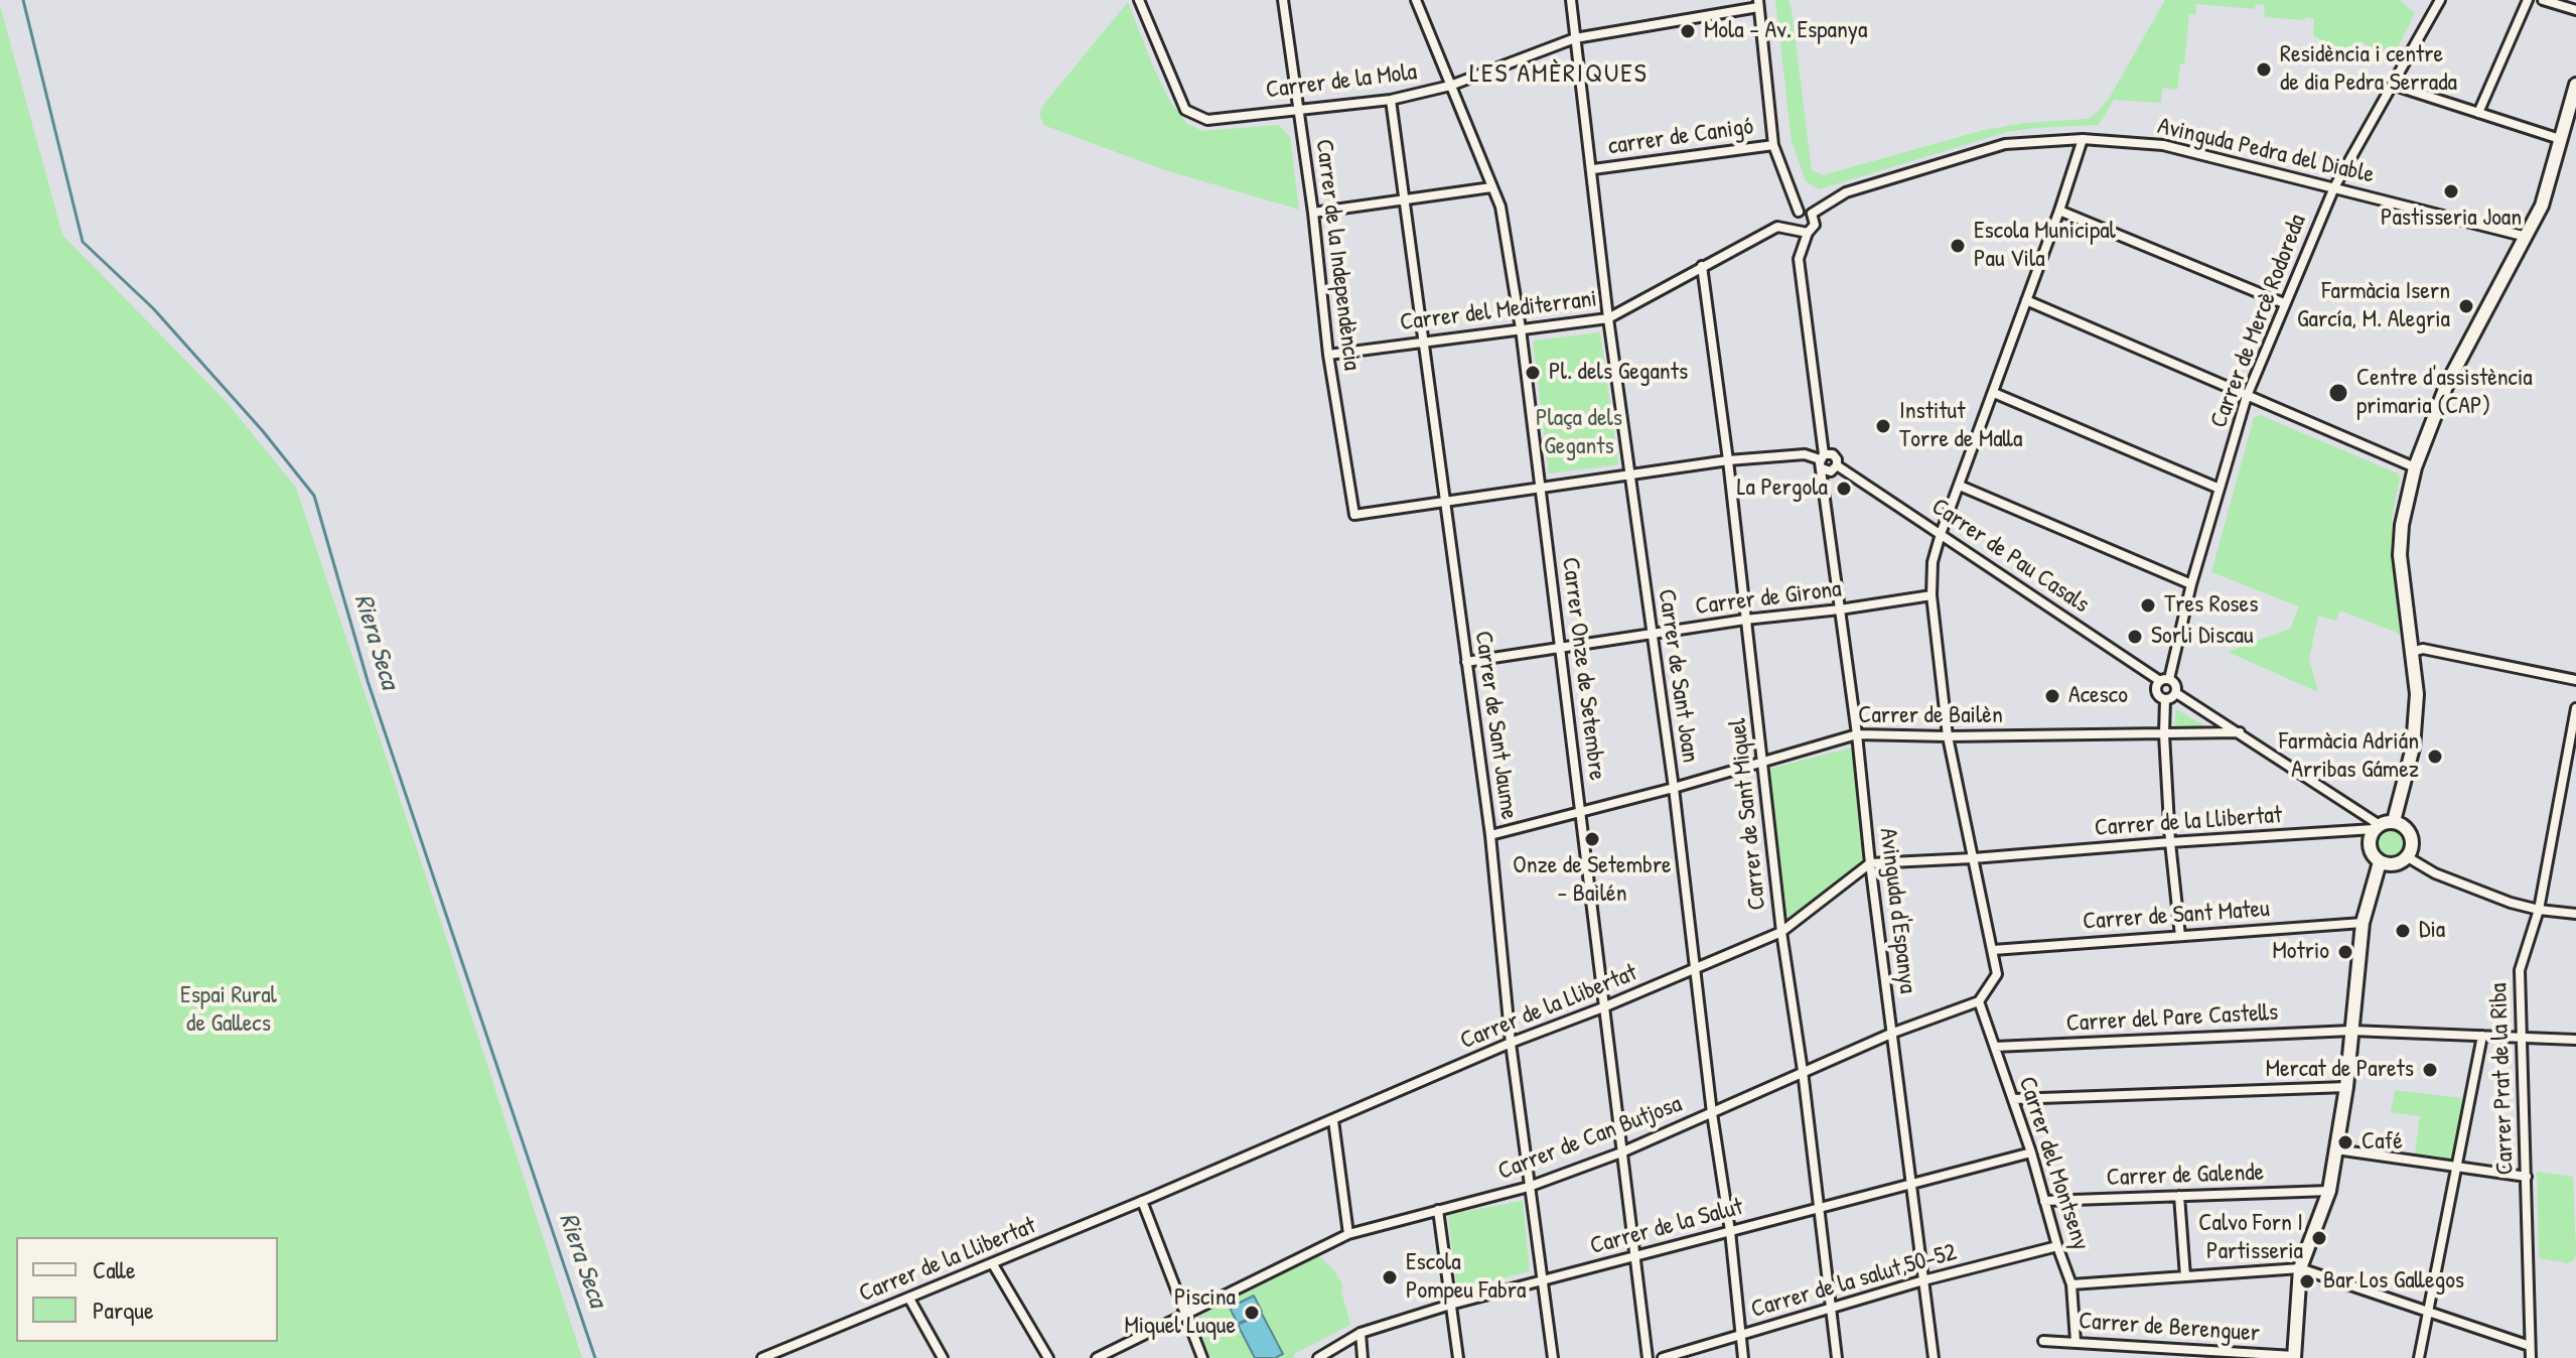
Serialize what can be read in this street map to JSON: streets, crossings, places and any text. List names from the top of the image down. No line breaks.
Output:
{"streets":{"street":["Carrer de la Mola","carrer de Canigó","Avinguda Pedra del Diable","Carrer de la Independència","Carrer del Mediterrani","Carrer de Mercè Rodoreda","Carrer de Pau Casals","Carrer de Girona","Carrer Onze de Setembre","Carrer de Sant Joan","Carrer de Bailèn","Carrer de Sant Jaume","Carrer de Sant Miquel","Carrer de la Llibertat","Avinguda d'Espanya","Carrer de Sant Mateu","Carrer del Pare Castells","Carrer Prat de la Riba","Carrer de Can Butjosa","Carrer del Montseny","Carrer de Galende","Carrer de la Salut","Carrer de la salut,50-52","Carrer de Berenguer"]},"crossings":[["Carrer de la Mola","Carrer de la Independència"],["Carrer de la Mola","Carrer Onze de Setembre"],["Carrer de la Mola","Carrer de Sant Joan"],["Carrer de la Mola","Carrer de Sant Jaume"],["carrer de Canigó","Carrer de Sant Joan"],["Avinguda Pedra del Diable","Carrer del Mediterrani"],["Avinguda Pedra del Diable","Carrer de Mercè Rodoreda"],["Avinguda Pedra del Diable","Avinguda d'Espanya"],["Carrer de la Independència","Carrer del Mediterrani"],["Carrer de la Independència","Carrer de Sant Jaume"],["Carrer del Mediterrani","Carrer Onze de Setembre"],["Carrer del Mediterrani","Carrer de Sant Joan"],["Carrer del Mediterrani","Carrer de Sant Jaume"],["Carrer del Mediterrani","Carrer de Sant Miquel"],["Carrer del Mediterrani","Avinguda d'Espanya"],["Carrer de Mercè Rodoreda","Carrer de Pau Casals"],["Carrer de Pau Casals","Avinguda d'Espanya"],["Carrer de Girona","Carrer Onze de Setembre"],["Carrer de Girona","Carrer de Sant Joan"],["Carrer de Girona","Carrer de Sant Jaume"],["Carrer de Girona","Carrer de Sant Miquel"],["Carrer de Girona","Avinguda d'Espanya"],["Carrer Onze de Setembre","Carrer de Bailèn"],["Carrer Onze de Setembre","Carrer de la Llibertat"],["Carrer Onze de Setembre","Carrer de Can Butjosa"],["Carrer Onze de Setembre","Carrer de la Salut"],["Carrer de Sant Joan","Carrer de Bailèn"],["Carrer de Sant Joan","Carrer de la Llibertat"],["Carrer de Sant Joan","Carrer de Can Butjosa"],["Carrer de Sant Joan","Carrer de la Salut"],["Carrer de Sant Joan","Carrer de la salut,50-52"],["Carrer de Bailèn","Carrer de Sant Jaume"],["Carrer de Bailèn","Carrer de Sant Miquel"],["Carrer de Bailèn","Avinguda d'Espanya"],["Carrer de Sant Jaume","Carrer de la Llibertat"],["Carrer de Sant Jaume","Carrer de Can Butjosa"],["Carrer de Sant Jaume","Carrer de la Salut"],["Carrer de Sant Miquel","Carrer de la Llibertat"],["Carrer de Sant Miquel","Carrer de Can Butjosa"],["Carrer de Sant Miquel","Carrer de la Salut"],["Carrer de Sant Miquel","Carrer de la salut,50-52"],["Carrer de la Llibertat","Avinguda d'Espanya"],["Avinguda d'Espanya","Carrer de Can Butjosa"],["Avinguda d'Espanya","Carrer de la Salut"],["Avinguda d'Espanya","Carrer de la salut,50-52"],["Carrer del Pare Castells","Carrer Prat de la Riba"],["Carrer del Pare Castells","Carrer del Montseny"],["Carrer de Can Butjosa","Carrer del Montseny"],["Carrer del Montseny","Carrer de Galende"],["Carrer del Montseny","Carrer de la Salut"],["Carrer del Montseny","Carrer de la salut,50-52"],["Carrer del Montseny","Carrer de Berenguer"]],"districts":["LES AMÈRIQUES"],"water":["Riera Seca"],"parks":["Plaça dels Gegants","Espai Rural de Gallecs"],"places":["Mola - Av. Espanya","Residència i centre de dia Pedra Serrada","Pastisseria Joan","Escola Municipal Pau Vila","Farmàcia Isern García, M. Alegria","Pl. dels Gegants","Centre d'assistència primaria (CAP)","Institut Torre de Malla","La Pergola","Tres Roses","Sorli Discau","Acesco","Farmàcia Adrián Arribas Gámez","Onze de Setembre - Bailén","Dia","Motrio","Mercat de Parets","Café","Calvo Forn I Partisseria","Escola Pompeu Fabra","Bar Los Gallegos","Piscina Miquel Luque"],"legend":["Calle","Parque"]}
